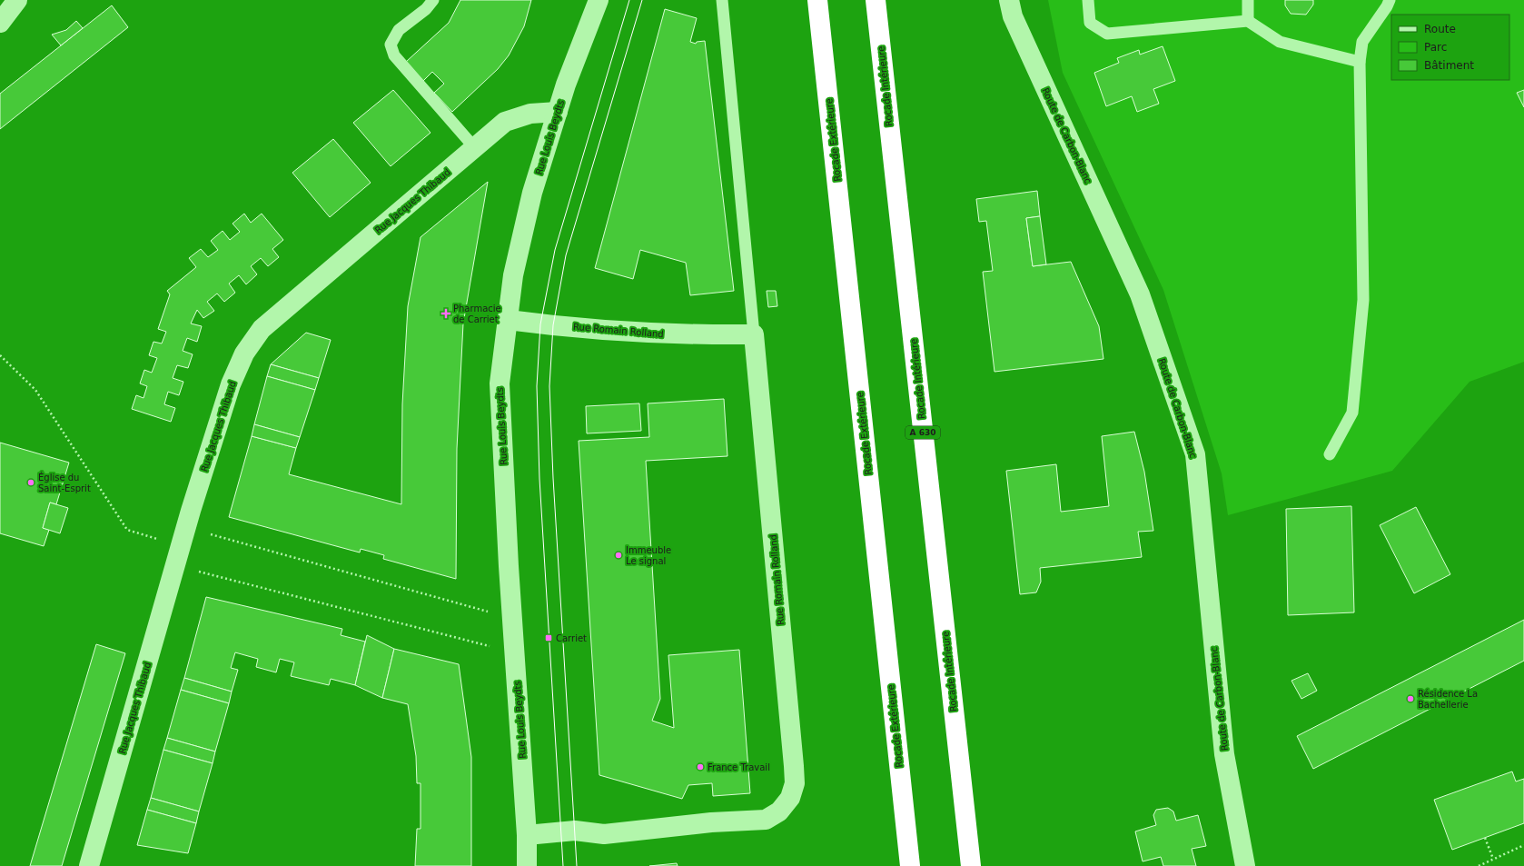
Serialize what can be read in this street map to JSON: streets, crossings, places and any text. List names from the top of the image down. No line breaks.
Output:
{"streets":{"highway":["Rocade Intérieure","Rocade Extérieure","A 630"],"street":["Route de Carbon-Blanc","Rue Louis Beydts","Rue Jacques Thibaud","Rue Romain Rolland"]},"crossings":[["Rue Louis Beydts","Rue Jacques Thibaud"],["Rue Louis Beydts","Rue Romain Rolland"]],"places":{"health":["Pharmacie de Carriet"],"other":["Église du Saint-Esprit","Immeuble Le signal","Résidence La Bachellerie","France Travail"],"transit":["Carriet"]},"legend":["Route","Parc","Bâtiment"]}
